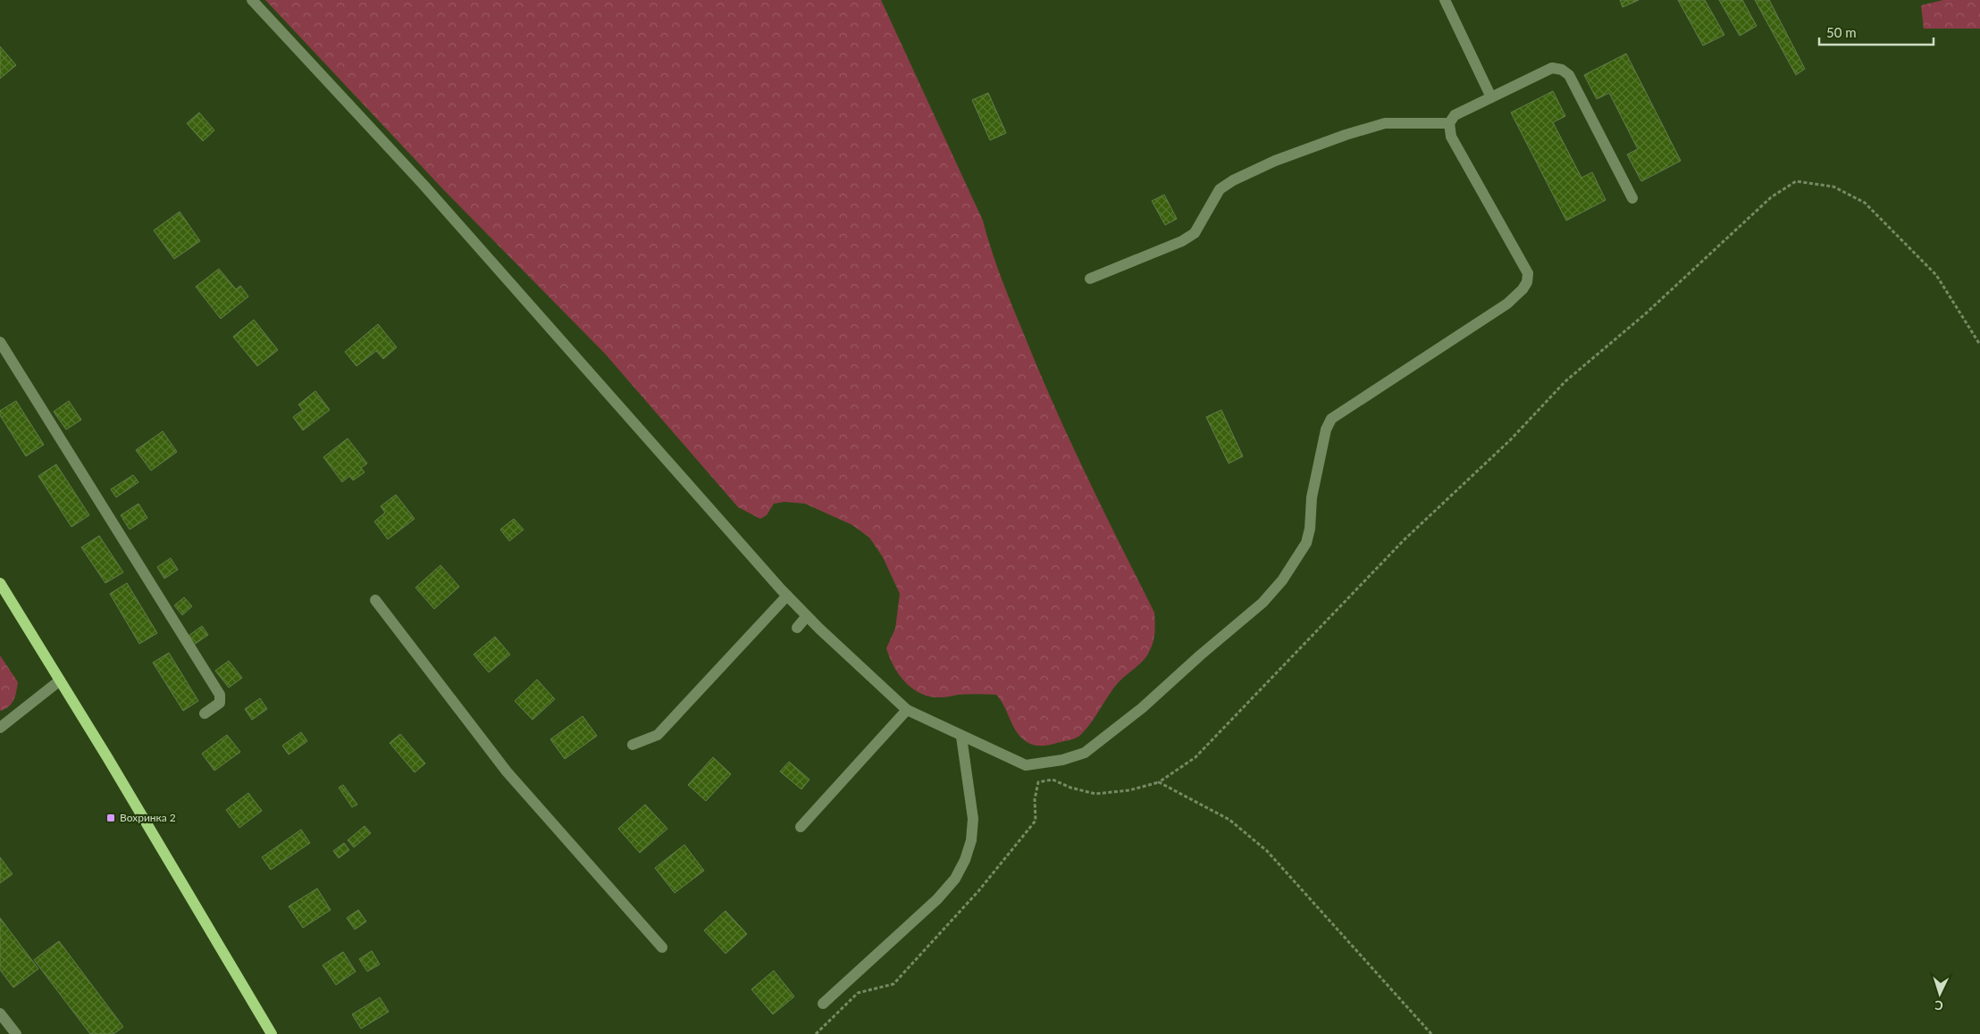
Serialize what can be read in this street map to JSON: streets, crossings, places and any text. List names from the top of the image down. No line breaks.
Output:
{"places":{"transit":["Вохринка 2"]},"scale_bar":"50 m","north":"bottom"}
